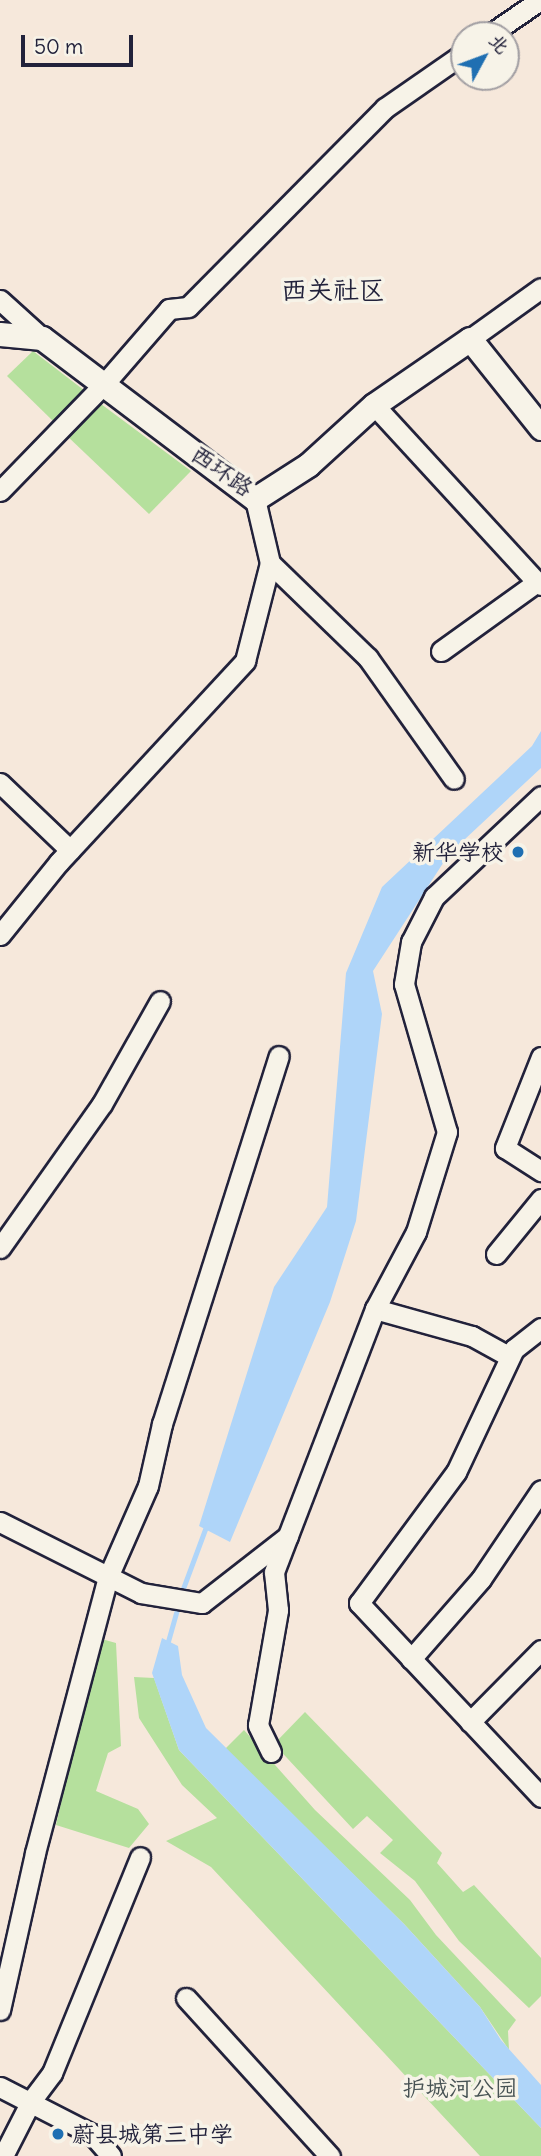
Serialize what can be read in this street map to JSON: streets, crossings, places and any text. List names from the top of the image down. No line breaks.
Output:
{"streets":{"main road":["西环路"]},"districts":["西关社区"],"parks":["护城河公园"],"places":["新华学校","蔚县城第三中学"],"scale_bar":"50 m","north":"top right"}
